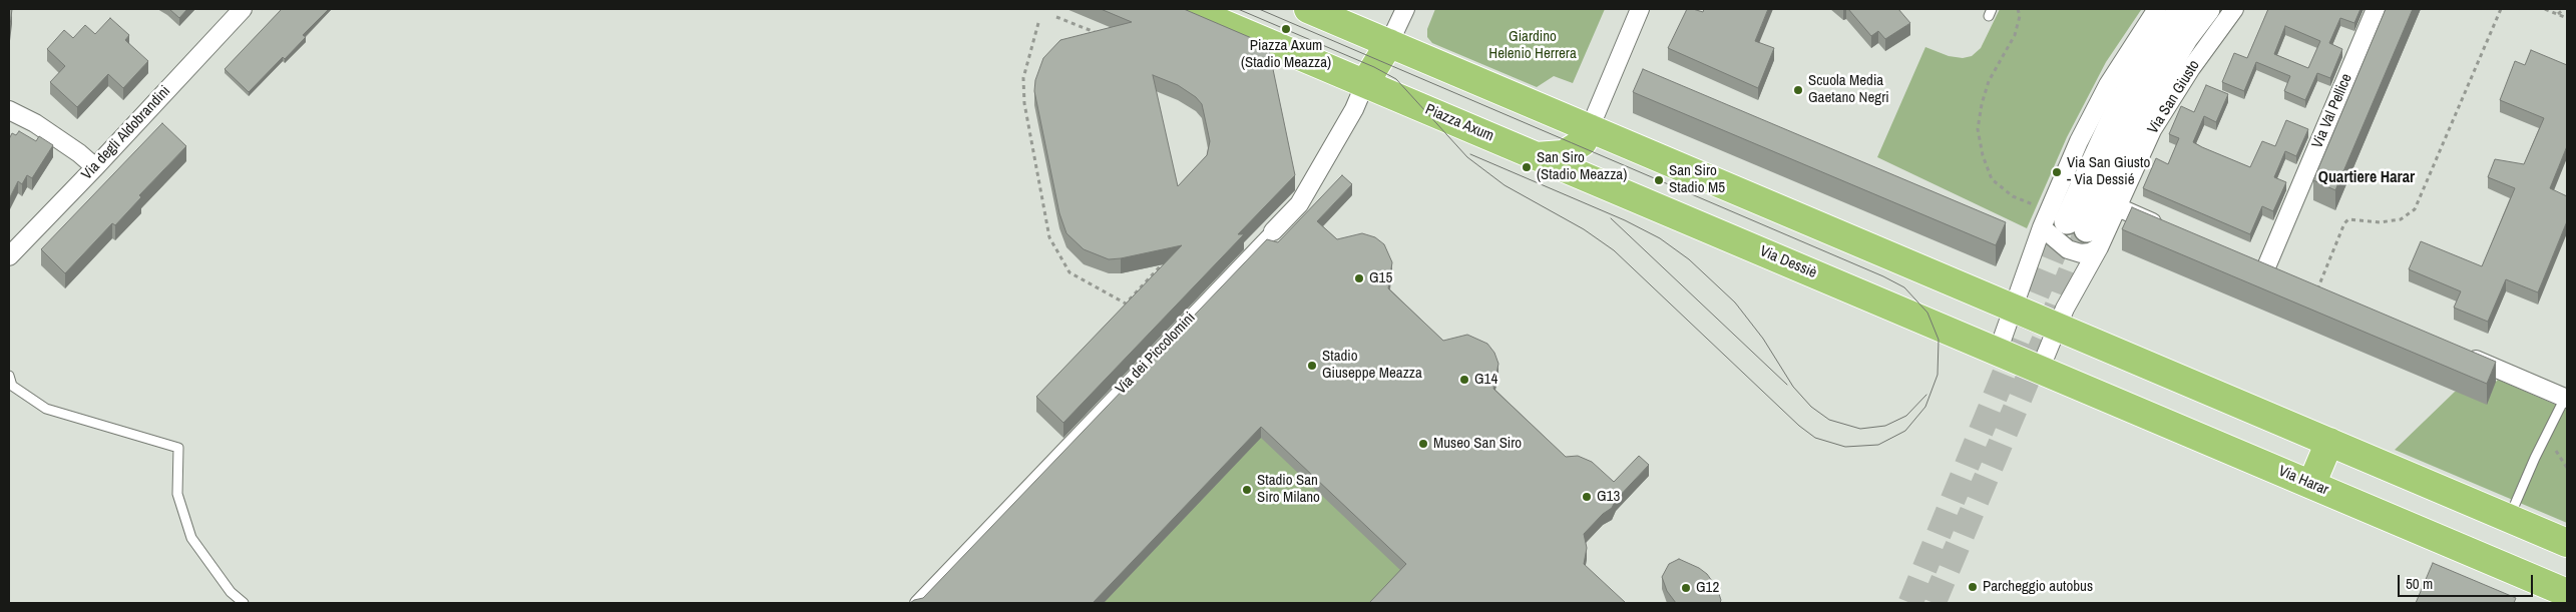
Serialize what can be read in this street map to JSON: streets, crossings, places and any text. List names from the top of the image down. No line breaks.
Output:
{"streets":{"main road":["Via San Giusto","Piazza Axum","Via Dessiè","Via Harar"],"street":["Via Val Pellice","Via degli Aldobrandini","Via dei Piccolomini"]},"crossings":[["Via San Giusto","Via Dessiè"],["Via San Giusto","Via Harar"],["Piazza Axum","Via Dessiè"],["Piazza Axum","Via dei Piccolomini"],["Via Dessiè","Via Harar"]],"districts":["Quartiere Harar"],"parks":["Giardino Helenio Herrera"],"places":["Piazza Axum (Stadio Meazza)","Scuola Media Gaetano Negri","San Siro (Stadio Meazza)","Via San Giusto - Via Dessié","San Siro Stadio M5","G15","Stadio Giuseppe Meazza","G14","Museo San Siro","Stadio San Siro Milano","G13","Parcheggio autobus","G12"],"scale_bar":"50 m"}
